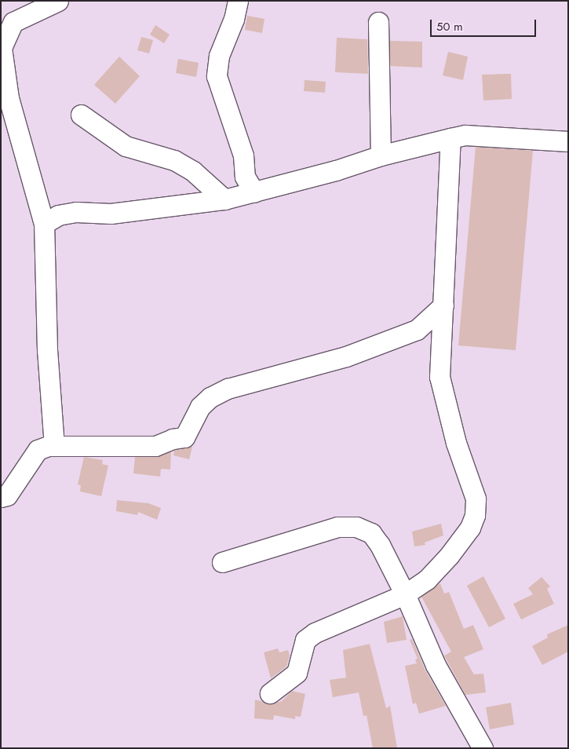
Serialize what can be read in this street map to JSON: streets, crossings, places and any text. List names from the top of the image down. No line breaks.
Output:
{"scale_bar":"50 m"}
